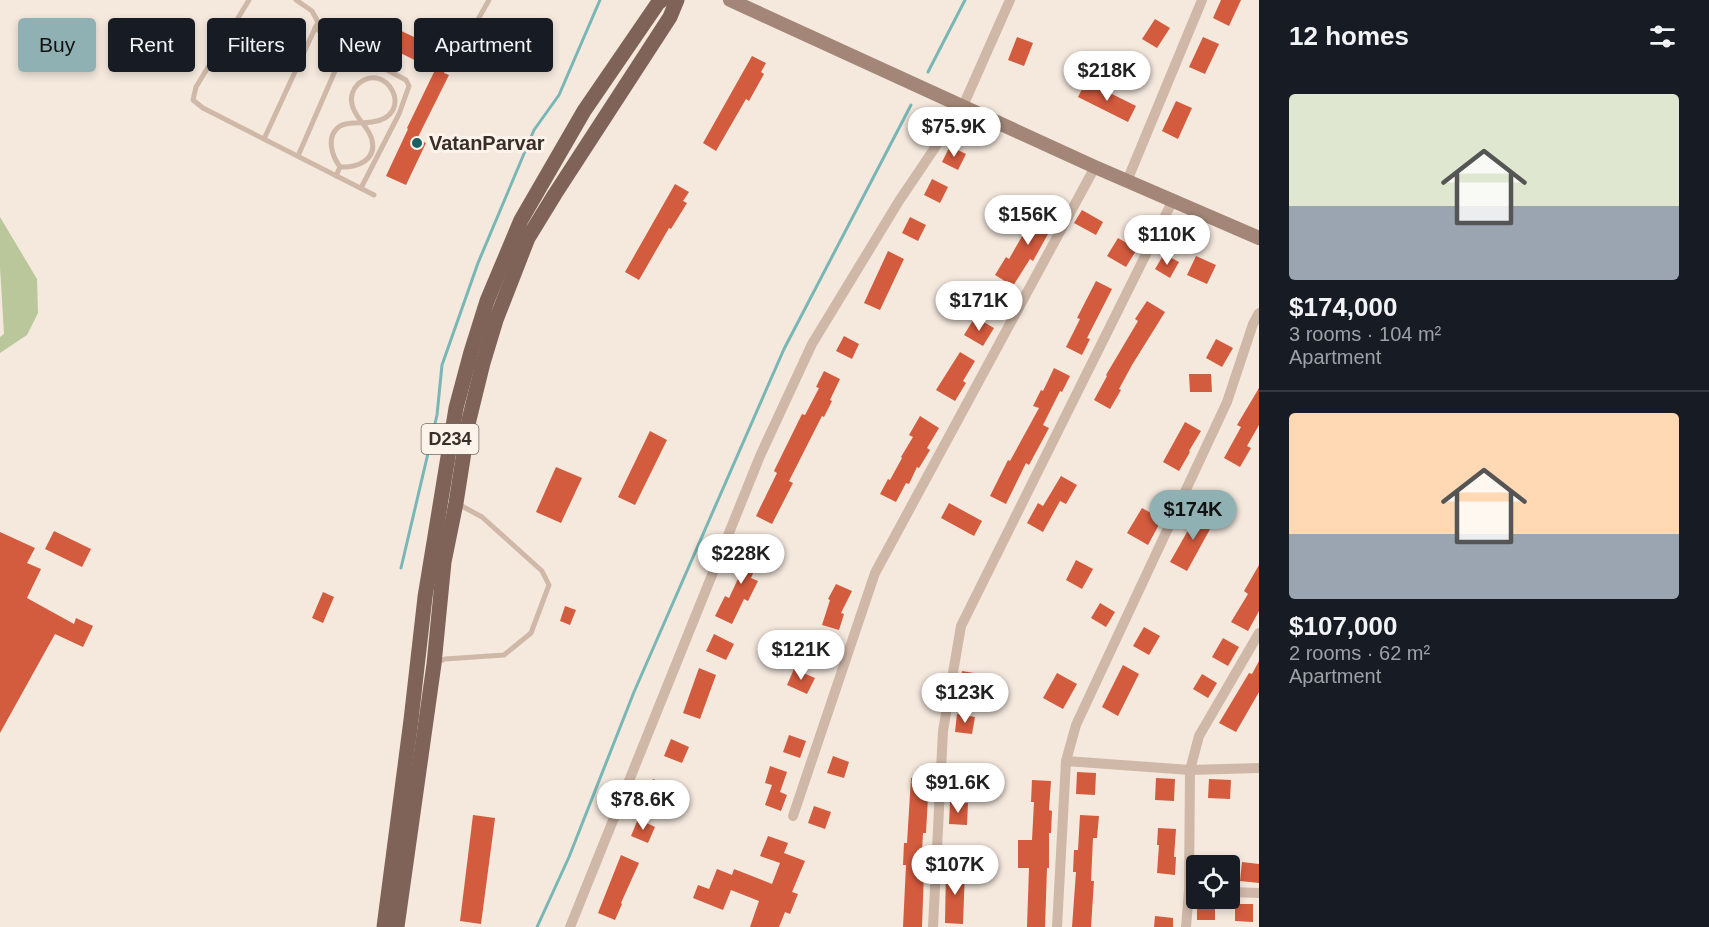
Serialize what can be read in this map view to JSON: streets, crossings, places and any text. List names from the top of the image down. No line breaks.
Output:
{"streets":{"main road":["D234"]},"places":["VatanParvar"],"page":{"heading":"12 homes","chip":["Buy","Rent","Filters","New","Apartment"],"price":["$218K","$75.9K","$156K","$110K","$171K","$174K","$228K","$121K","$123K","$91.6K","$78.6K","$107K"],"list":[{"name":"$174,000","note":"3 rooms · 104 m² · Apartment"},{"name":"$107,000","note":"2 rooms · 62 m² · Apartment"}]}}
